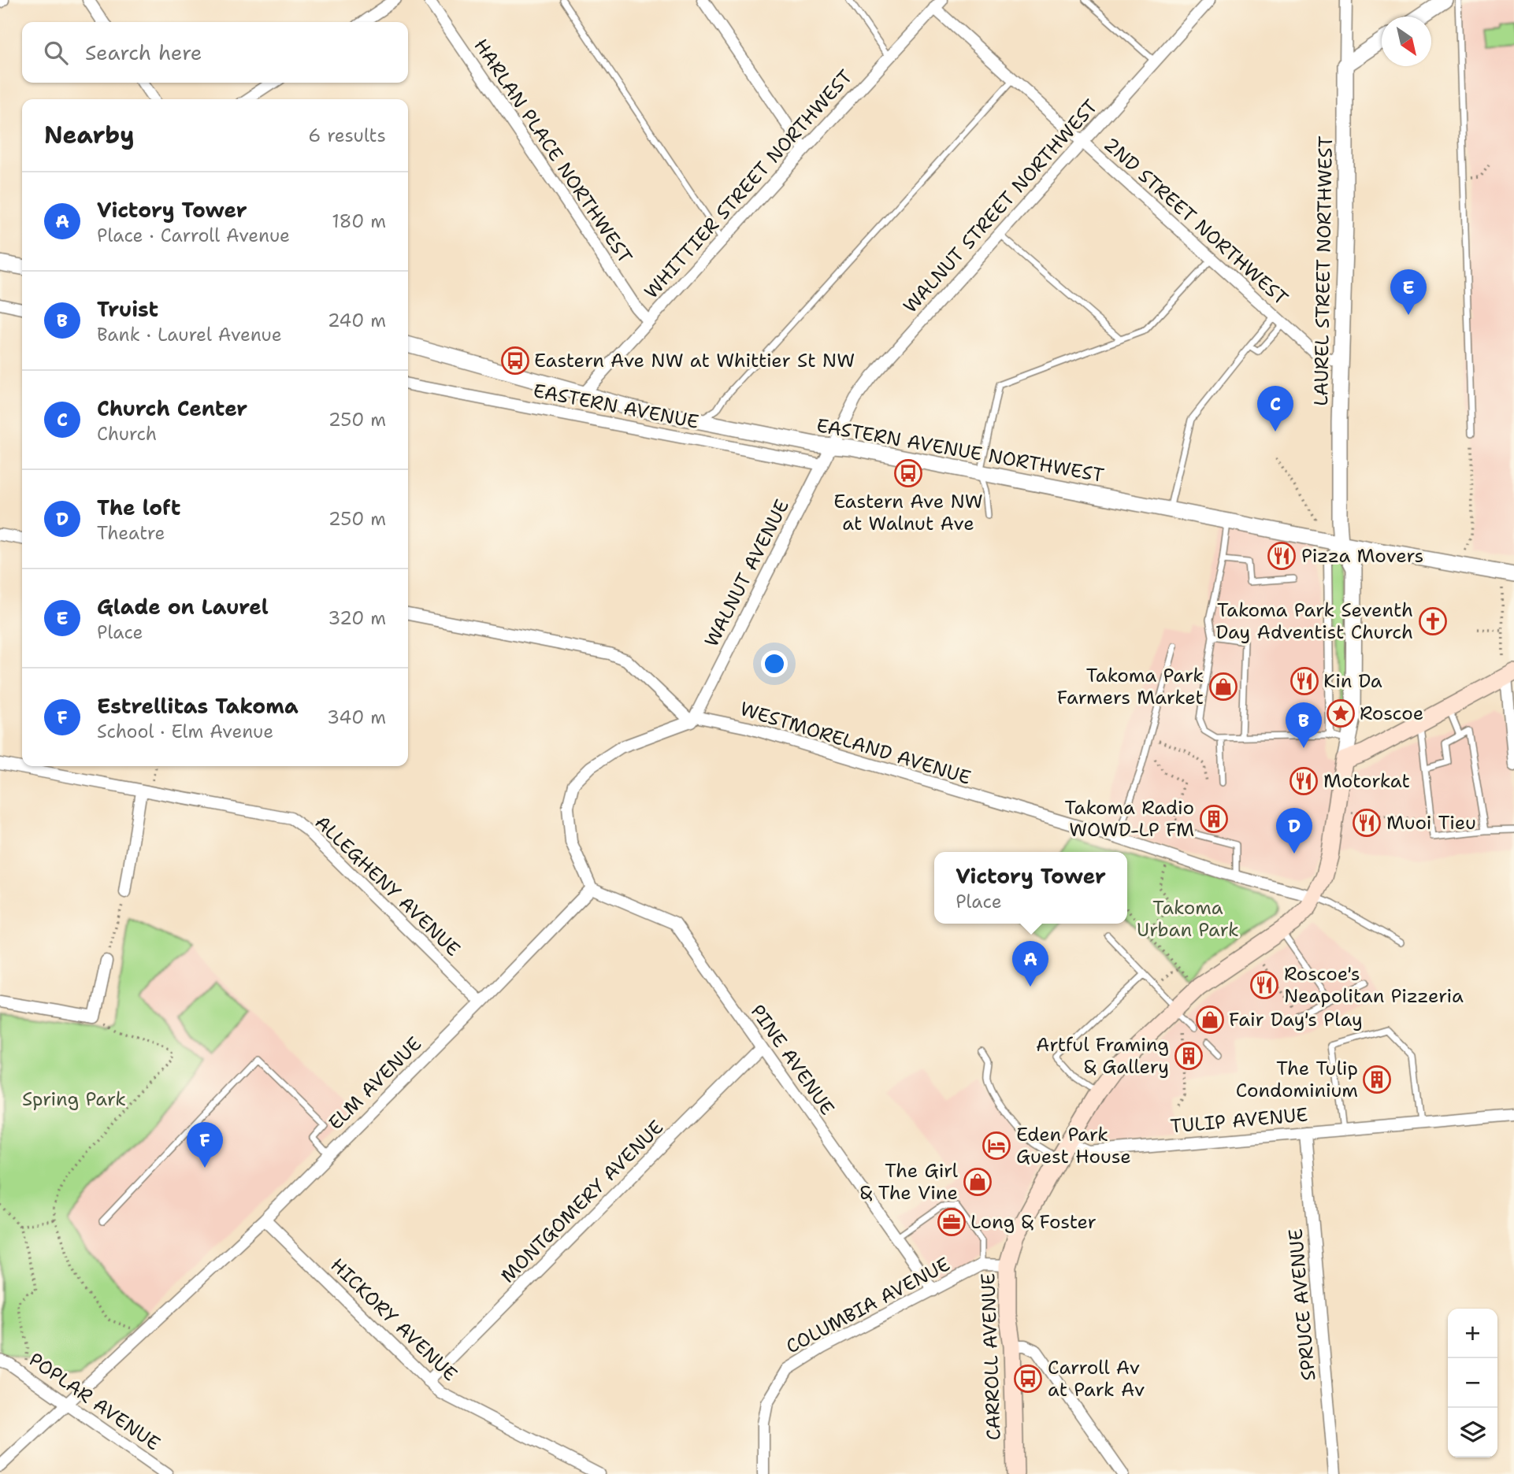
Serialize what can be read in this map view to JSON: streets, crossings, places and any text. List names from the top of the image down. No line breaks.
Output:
{"streets":{"main road":["CARROLL AVENUE"],"street":["HARLAN PLACE NORTHWEST","WHITTIER STREET NORTHWEST","WALNUT STREET NORTHWEST","2ND STREET NORTHWEST","LAUREL STREET NORTHWEST","EASTERN AVENUE","EASTERN AVENUE NORTHWEST","WALNUT AVENUE","WESTMORELAND AVENUE","ALLEGHENY AVENUE","PINE AVENUE","ELM AVENUE","TULIP AVENUE","MONTGOMERY AVENUE","SPRUCE AVENUE","COLUMBIA AVENUE","HICKORY AVENUE","POPLAR AVENUE"]},"crossings":[["HARLAN PLACE NORTHWEST","WHITTIER STREET NORTHWEST"],["WHITTIER STREET NORTHWEST","2ND STREET NORTHWEST"],["WHITTIER STREET NORTHWEST","EASTERN AVENUE NORTHWEST"],["WALNUT STREET NORTHWEST","2ND STREET NORTHWEST"],["WALNUT STREET NORTHWEST","EASTERN AVENUE NORTHWEST"],["WALNUT STREET NORTHWEST","WALNUT AVENUE"],["2ND STREET NORTHWEST","LAUREL STREET NORTHWEST"],["LAUREL STREET NORTHWEST","EASTERN AVENUE NORTHWEST"],["EASTERN AVENUE","WALNUT AVENUE"],["EASTERN AVENUE NORTHWEST","WALNUT AVENUE"],["WALNUT AVENUE","WESTMORELAND AVENUE"],["WESTMORELAND AVENUE","CARROLL AVENUE"],["ALLEGHENY AVENUE","ELM AVENUE"],["PINE AVENUE","ELM AVENUE"],["PINE AVENUE","MONTGOMERY AVENUE"],["PINE AVENUE","COLUMBIA AVENUE"],["ELM AVENUE","HICKORY AVENUE"],["ELM AVENUE","POPLAR AVENUE"],["TULIP AVENUE","SPRUCE AVENUE"],["TULIP AVENUE","CARROLL AVENUE"],["MONTGOMERY AVENUE","HICKORY AVENUE"],["COLUMBIA AVENUE","CARROLL AVENUE"]],"parks":["Takoma Urban Park","Spring Park"],"places":{"bus stop":["Eastern Ave NW at Whittier St NW","Eastern Ave NW at Walnut Ave","Carroll Av at Park Av"],"restaurant":["Pizza Movers","Kin Da","Motorkat","Muoi Tieu","Roscoe's Neapolitan Pizzeria"],"church":["Takoma Park Seventh Day Adventist Church"],"shop":["Takoma Park Farmers Market","Fair Day's Play","The Girl & The Vine"],"place":["Roscoe"],"building":["Takoma Radio WOWD-LP FM","Artful Framing & Gallery","The Tulip Condominium"],"hotel":["Eden Park Guest House"],"office":["Long & Foster"]},"north":"bottom right","page":{"search":"Search here","heading":["Nearby","6 results"],"list":[{"mark":"A","name":"Victory Tower","note":"Place · Carroll Avenue","value":"180 m"},{"mark":"B","name":"Truist","note":"Bank · Laurel Avenue","value":"240 m"},{"mark":"C","name":"Church Center","note":"Church","value":"250 m"},{"mark":"D","name":"The loft","note":"Theatre","value":"250 m"},{"mark":"E","name":"Glade on Laurel","note":"Place","value":"320 m"},{"mark":"F","name":"Estrellitas Takoma","note":"School · Elm Avenue","value":"340 m"}],"pins":["E","C","B","D","A","F"],"popup":["Victory Tower","Place"],"map_buttons":["+","−"]}}
